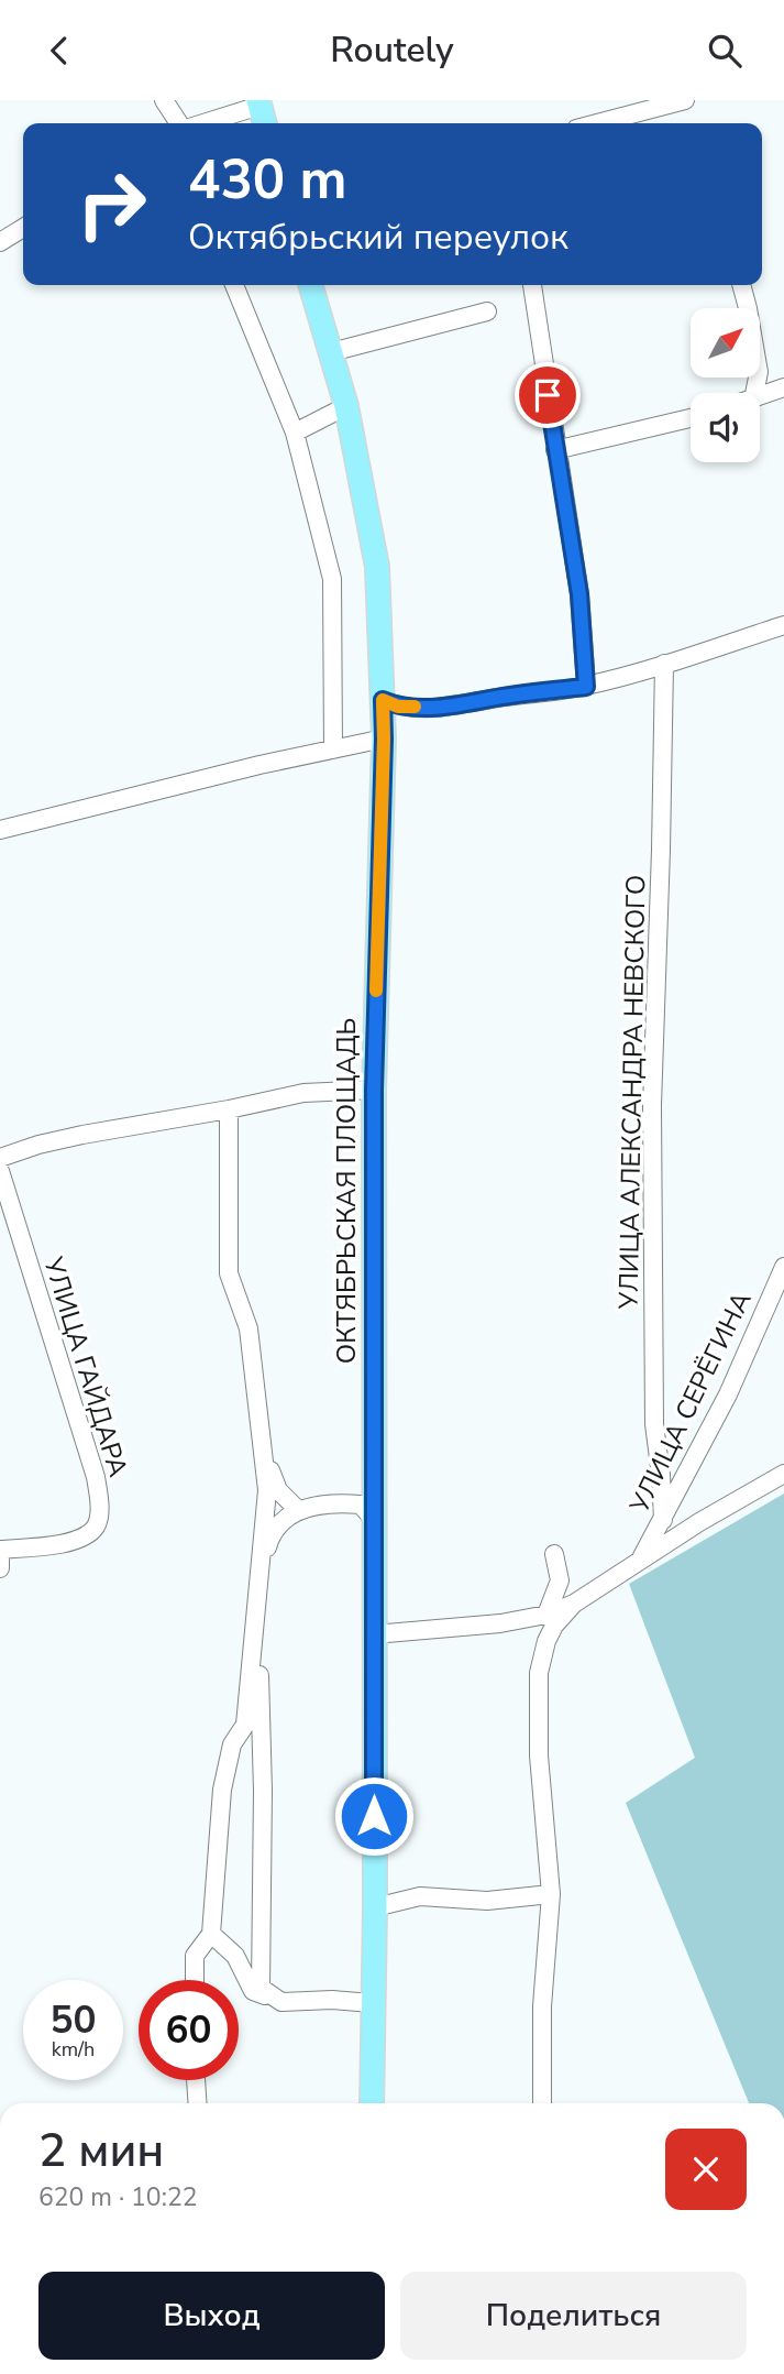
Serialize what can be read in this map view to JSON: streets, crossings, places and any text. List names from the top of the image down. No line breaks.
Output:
{"streets":{"main road":["ОКТЯБРЬСКАЯ ПЛОЩАДЬ"],"street":["УЛИЦА АЛЕКСАНДРА НЕВСКОГО","УЛИЦА ГАЙДАРА","УЛИЦА СЕРЁГИНА"]},"crossings":[["УЛИЦА АЛЕКСАНДРА НЕВСКОГО","УЛИЦА СЕРЁГИНА"]],"north":"top right","page":{"header":"Routely","turn":["430 m","Октябрьский переулок"],"speed":"50 km/h","limit":"60","heading":["2 мин","620 m · 10:22"],"buttons":["Выход","Поделиться"]}}
